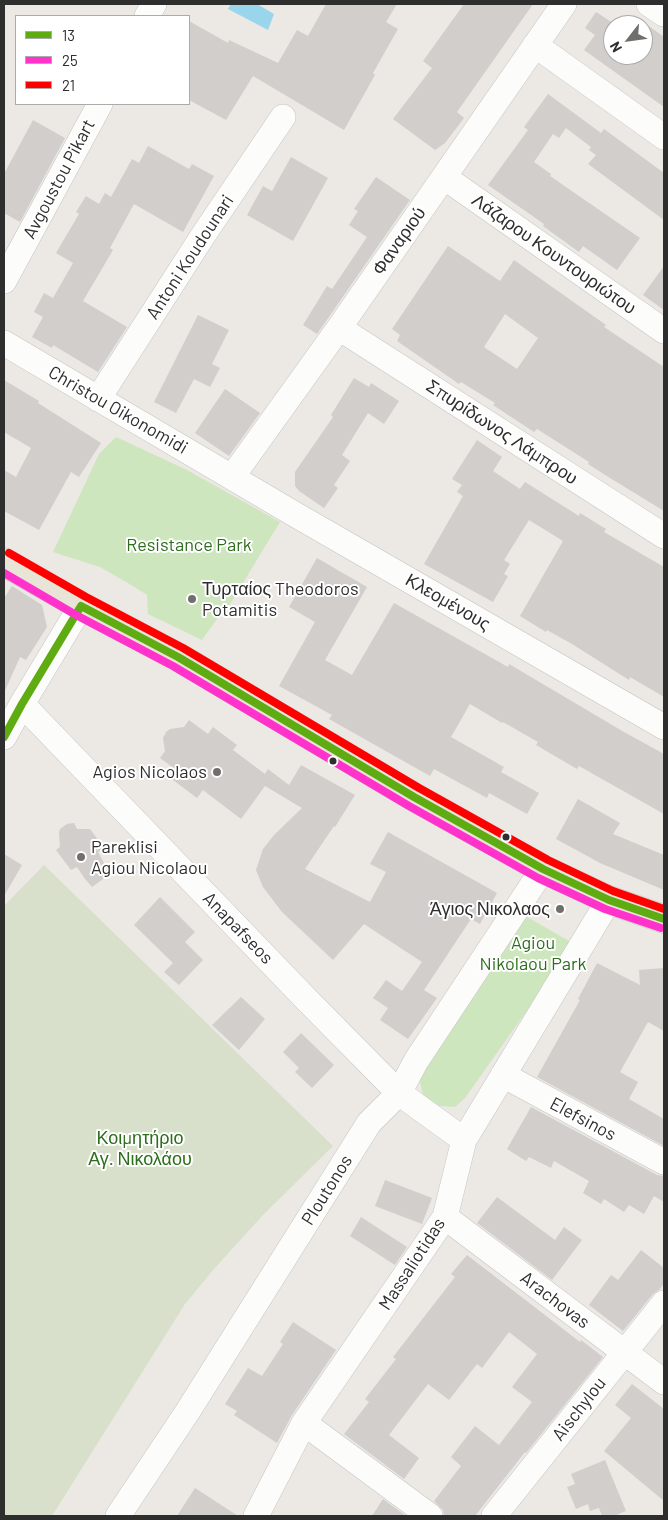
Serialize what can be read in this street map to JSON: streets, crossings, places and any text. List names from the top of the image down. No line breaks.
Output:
{"streets":{"street":["Avgoustou Pikart","Φαναριού","Λάζαρου Κουντουριώτου","Antoni Koudounari","Christou Oikonomidi","Σπυρίδωνος Λάμπρου","Κλεομένους","Anapafseos","Elefsinos","Ploutonos","Massaliotidas","Arachovas","Aischylou"]},"crossings":[["Φαναριού","Λάζαρου Κουντουριώτου"],["Φαναριού","Christou Oikonomidi"],["Φαναριού","Σπυρίδωνος Λάμπρου"],["Φαναριού","Κλεομένους"],["Antoni Koudounari","Christou Oikonomidi"],["Christou Oikonomidi","Κλεομένους"],["Anapafseos","Ploutonos"],["Anapafseos","Massaliotidas"],["Elefsinos","Massaliotidas"],["Massaliotidas","Arachovas"],["Arachovas","Aischylou"]],"parks":["Resistance Park","Agiou Nikolaou Park","Κοιμητήριο Αγ. Νικολάου"],"places":["Τυρταίος Theodoros Potamitis","Agios Nicolaos","Pareklisi Agiou Nicolaou","Άγιος Νικολαος"],"lines":["transit line 21","transit line 25","transit line 13"],"legend":["13","25","21"],"north":"bottom left"}
